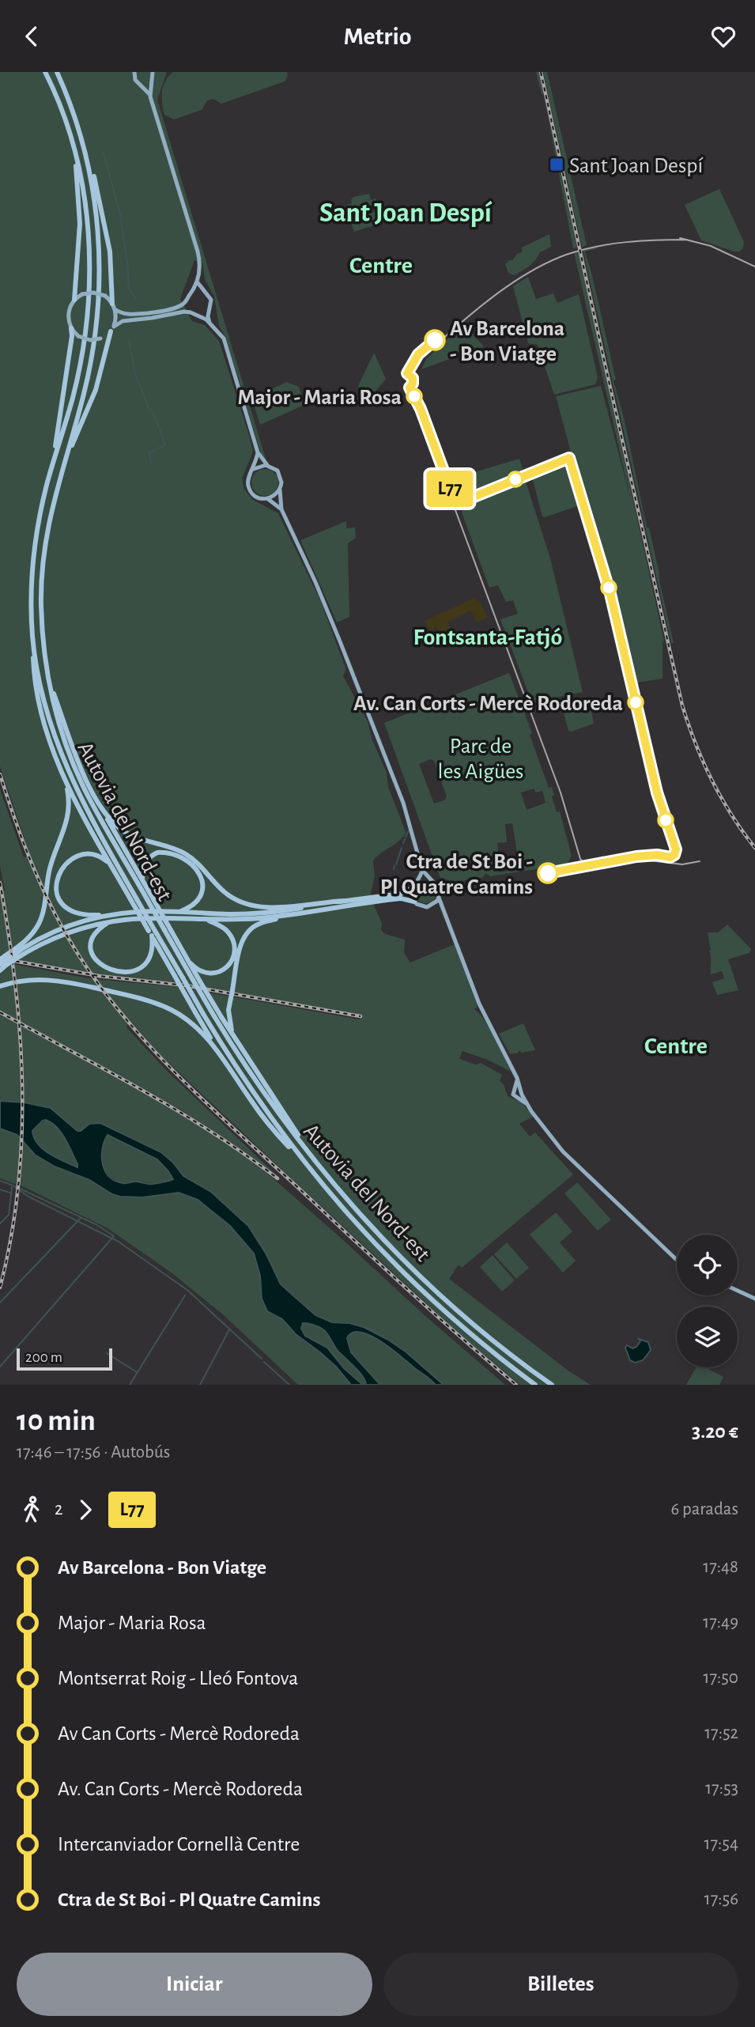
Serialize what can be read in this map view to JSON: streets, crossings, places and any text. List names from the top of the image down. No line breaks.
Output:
{"streets":{"highway":["Autovia del Nord-est"]},"districts":["Sant Joan Despí","Centre","Fontsanta-Fatjó","Centre"],"parks":["Parc de les Aigües"],"places":{"transit":["Sant Joan Despí"],"other":["Av Barcelona - Bon Viatge","Major - Maria Rosa","Av. Can Corts - Mercè Rodoreda","Ctra de St Boi - Pl Quatre Camins"]},"lines":["bus line L77"],"scale_bar":"200 m","page":{"header":"Metrio","on_map":"L77","scale":"200 m","heading":["10 min","17:46 – 17:56 · Autobús","3.20 €"],"legs":["2","L77","6 paradas"],"list":[{"name":"Av Barcelona - Bon Viatge","value":"17:48"},{"name":"Major - Maria Rosa","value":"17:49"},{"name":"Montserrat Roig - Lleó Fontova","value":"17:50"},{"name":"Av Can Corts - Mercè Rodoreda","value":"17:52"},{"name":"Av. Can Corts - Mercè Rodoreda","value":"17:53"},{"name":"Intercanviador Cornellà Centre","value":"17:54"},{"name":"Ctra de St Boi - Pl Quatre Camins","value":"17:56"}],"buttons":["Iniciar","Billetes"]}}
